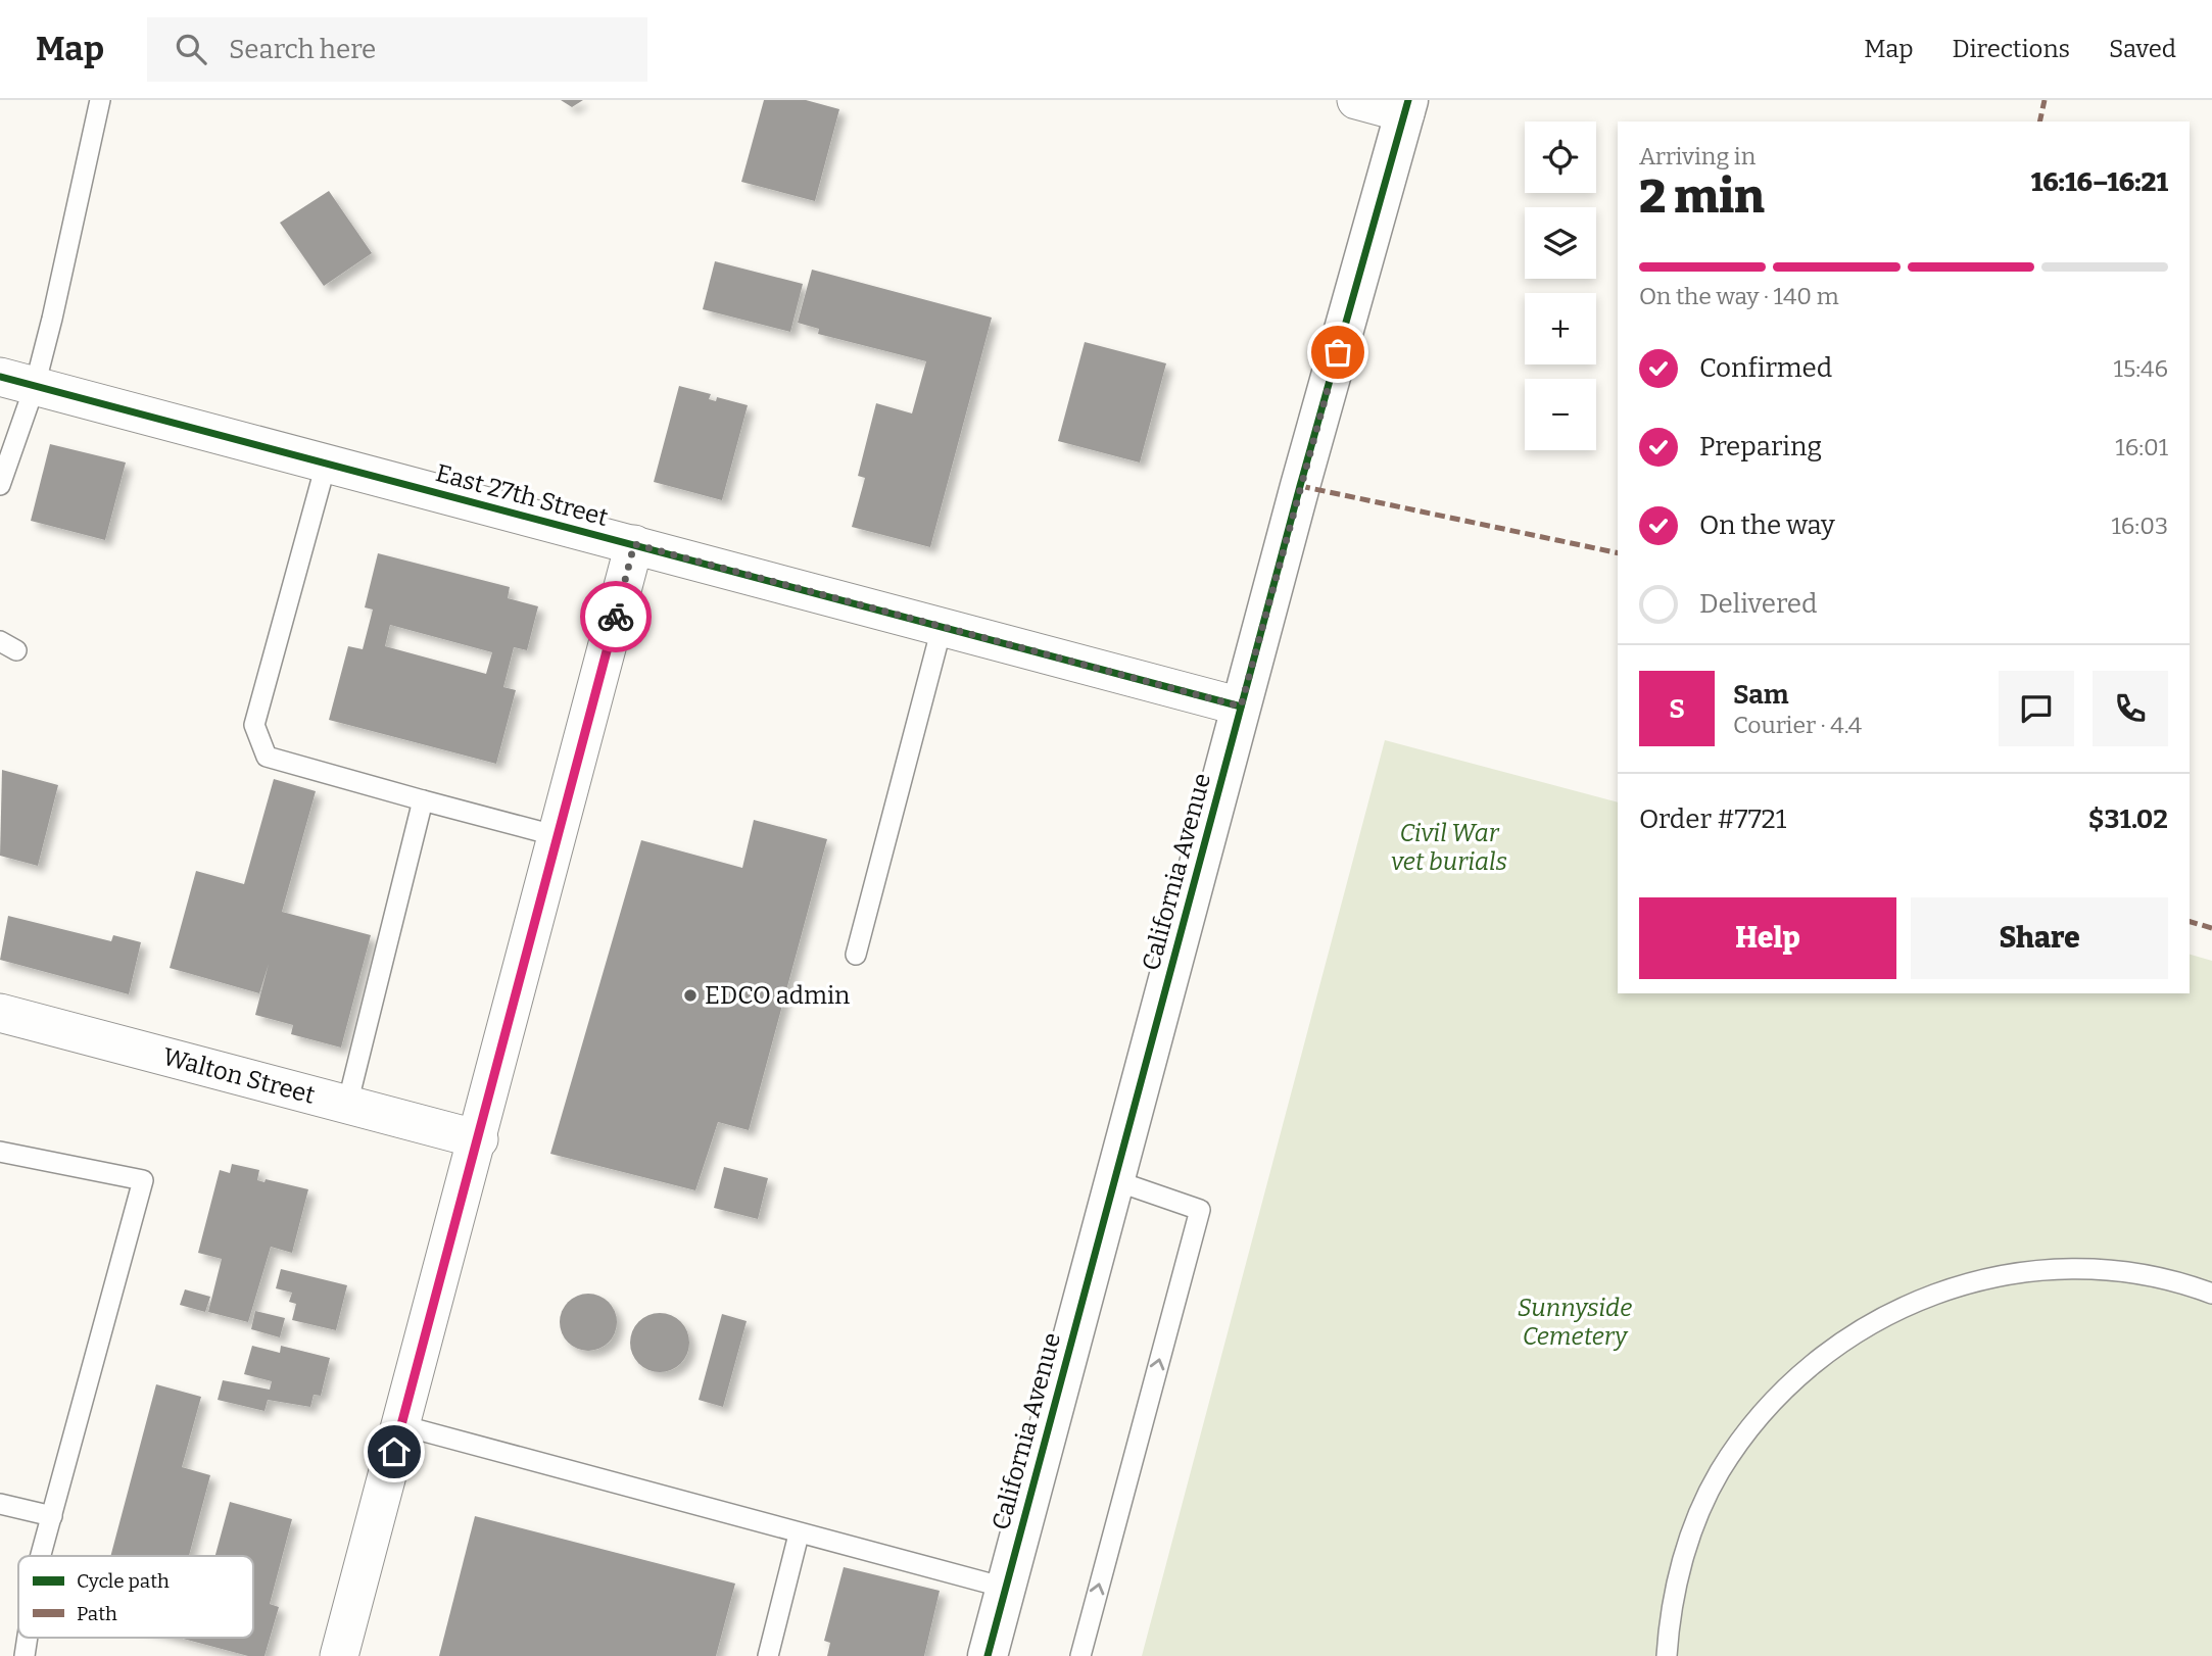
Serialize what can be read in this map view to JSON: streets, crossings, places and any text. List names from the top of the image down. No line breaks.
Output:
{"streets":{"street":["East 27th Street","California Avenue","Walton Street"]},"crossings":[["East 27th Street","California Avenue"]],"parks":["Civil War vet burials","Sunnyside Cemetery"],"places":["EDCO admin"],"legend":["Cycle path","Path"],"page":{"header":"Map","search":"Search here","nav":["Map","Directions","Saved"],"map_buttons":["+","−"],"heading":["2 min","Arriving in","16:16–16:21"],"panel":["Sam","Courier · 4.4","Order #7721","$31.02"],"bar":"On the way · 140 m","list":[["Confirmed","15:46"],["Preparing","16:01"],["On the way","16:03"],"Delivered"],"round":"S","buttons":["Help","Share"]}}
